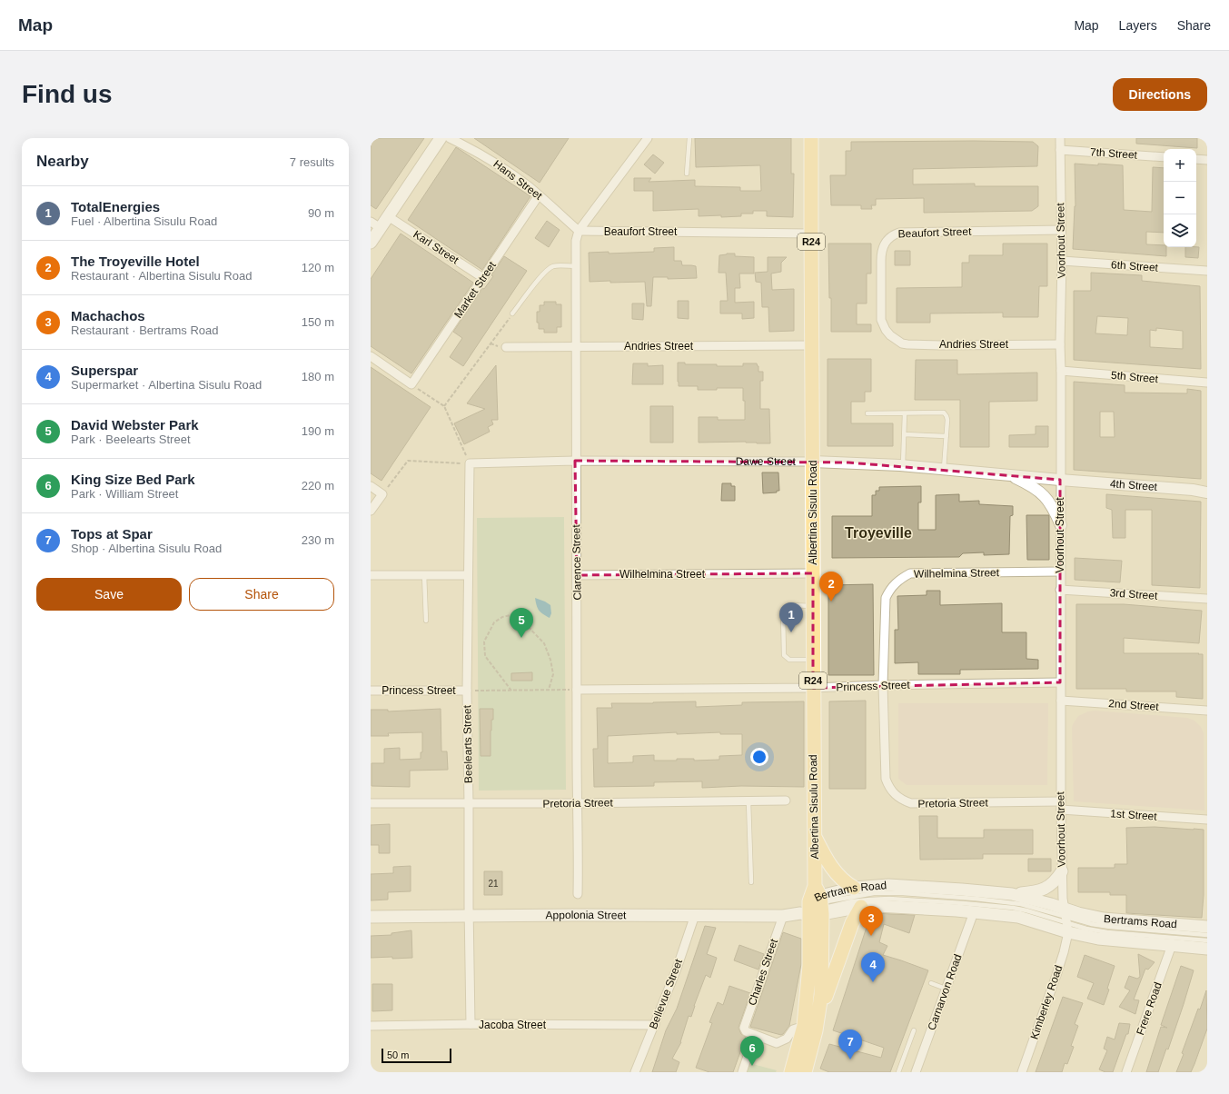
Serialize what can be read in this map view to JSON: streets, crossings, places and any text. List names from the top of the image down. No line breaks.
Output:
{"streets":{"main road":["R24","Albertina Sisulu Road","Bertrams Road","Appolonia Street"],"street":["7th Street","Hans Street","Beaufort Street","Voorhout Street","Karl Street","6th Street","Market Street","Andries Street","5th Street","Dawe Street","4th Street","Clarence Street","Wilhelmina Street","3rd Street","Princess Street","2nd Street","Beelearts Street","Pretoria Street","1st Street","Charles Street","Carnarvon Road","Bellevue Street","Kimberley Road","Frere Road","Jacoba Street"]},"crossings":[["7th Street","Voorhout Street"],["Hans Street","Beaufort Street"],["Hans Street","Market Street"],["Hans Street","Clarence Street"],["Beaufort Street","Voorhout Street"],["Beaufort Street","Andries Street"],["Beaufort Street","Albertina Sisulu Road"],["Beaufort Street","Clarence Street"],["Voorhout Street","6th Street"],["Voorhout Street","Andries Street"],["Voorhout Street","5th Street"],["Voorhout Street","Dawe Street"],["Voorhout Street","4th Street"],["Voorhout Street","Wilhelmina Street"],["Voorhout Street","3rd Street"],["Voorhout Street","Princess Street"],["Voorhout Street","2nd Street"],["Voorhout Street","Pretoria Street"],["Voorhout Street","1st Street"],["Voorhout Street","Bertrams Road"],["Voorhout Street","Kimberley Road"],["Karl Street","Market Street"],["Andries Street","Albertina Sisulu Road"],["Andries Street","Clarence Street"],["Dawe Street","4th Street"],["Dawe Street","Albertina Sisulu Road"],["Dawe Street","Clarence Street"],["Dawe Street","Beelearts Street"],["Albertina Sisulu Road","Wilhelmina Street"],["Albertina Sisulu Road","Princess Street"],["Albertina Sisulu Road","Bertrams Road"],["Albertina Sisulu Road","Appolonia Street"],["Clarence Street","Wilhelmina Street"],["Clarence Street","Princess Street"],["Clarence Street","Pretoria Street"],["Wilhelmina Street","Princess Street"],["Wilhelmina Street","Pretoria Street"],["Princess Street","Beelearts Street"],["Princess Street","Pretoria Street"],["Beelearts Street","Pretoria Street"],["Beelearts Street","Appolonia Street"],["Beelearts Street","Jacoba Street"],["Pretoria Street","1st Street"],["Bertrams Road","Appolonia Street"],["Bertrams Road","Carnarvon Road"],["Bertrams Road","Kimberley Road"],["Bertrams Road","Frere Road"],["Appolonia Street","Charles Street"],["Appolonia Street","Bellevue Street"],["Bellevue Street","Jacoba Street"]],"districts":["Troyeville"],"house_numbers":["21"],"scale_bar":"50 m","page":{"header":"Map","nav":["Map","Layers","Share"],"buttons":["Directions",["Save","Share"]],"title":"Find us","heading":["Nearby","7 results"],"map_buttons":["+","−"],"list":[{"mark":"1","name":"TotalEnergies","note":"Fuel · Albertina Sisulu Road","value":"90 m"},{"mark":"2","name":"The Troyeville Hotel","note":"Restaurant · Albertina Sisulu Road","value":"120 m"},{"mark":"3","name":"Machachos","note":"Restaurant · Bertrams Road","value":"150 m"},{"mark":"4","name":"Superspar","note":"Supermarket · Albertina Sisulu Road","value":"180 m"},{"mark":"5","name":"David Webster Park","note":"Park · Beelearts Street","value":"190 m"},{"mark":"6","name":"King Size Bed Park","note":"Park · William Street","value":"220 m"},{"mark":"7","name":"Tops at Spar","note":"Shop · Albertina Sisulu Road","value":"230 m"}],"pins":["2","1","5","3","4","7","6"],"scale":"50 m"}}
